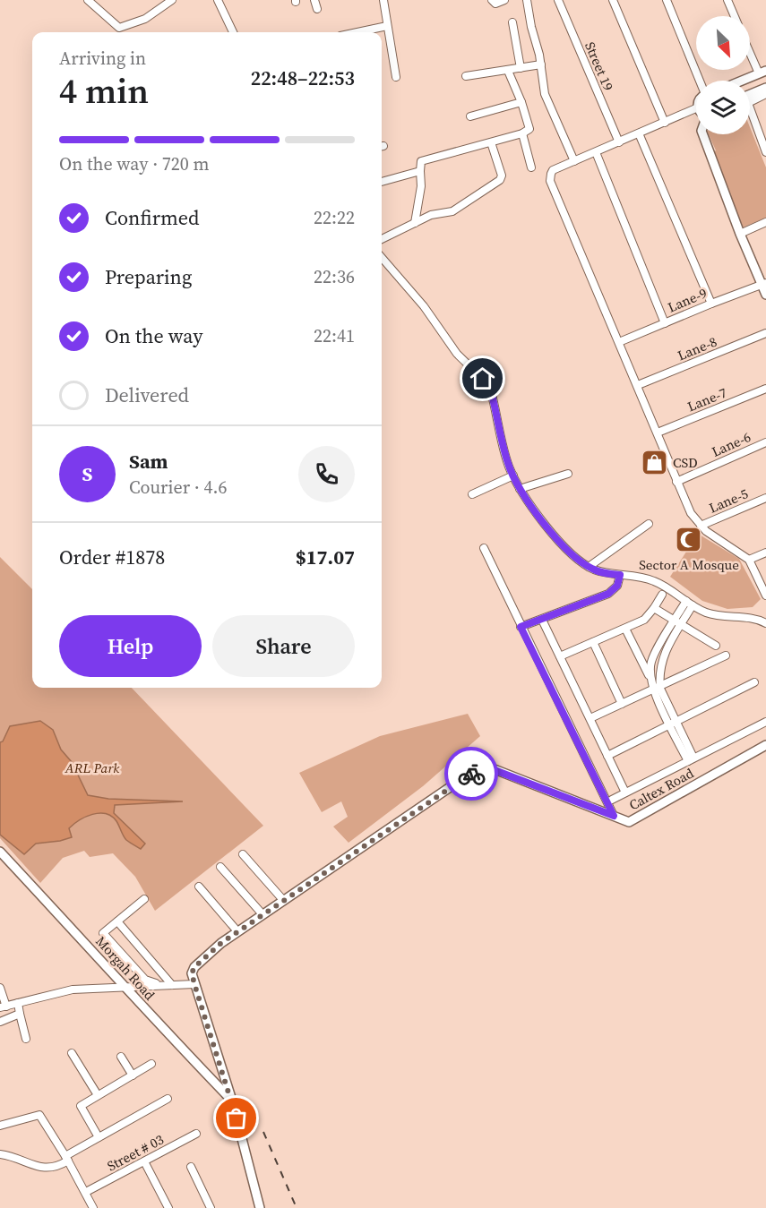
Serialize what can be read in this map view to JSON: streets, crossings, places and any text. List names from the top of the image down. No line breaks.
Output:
{"streets":{"street":["Street 19","Lane-9","Lane-8","Lane-7","Lane-6","Lane-5","Caltex Road","Morgah Road","Street # 03"]},"parks":["ARL Park"],"places":{"shop":["CSD"],"mosque":["Sector A Mosque"]},"north":"bottom right","page":{"heading":["4 min","Arriving in","22:48–22:53"],"panel":["Sam","Courier · 4.6","Order #1878","$17.07"],"bar":"On the way · 720 m","list":[["Confirmed","22:22"],["Preparing","22:36"],["On the way","22:41"],"Delivered"],"round":"S","buttons":["Help","Share"]}}
